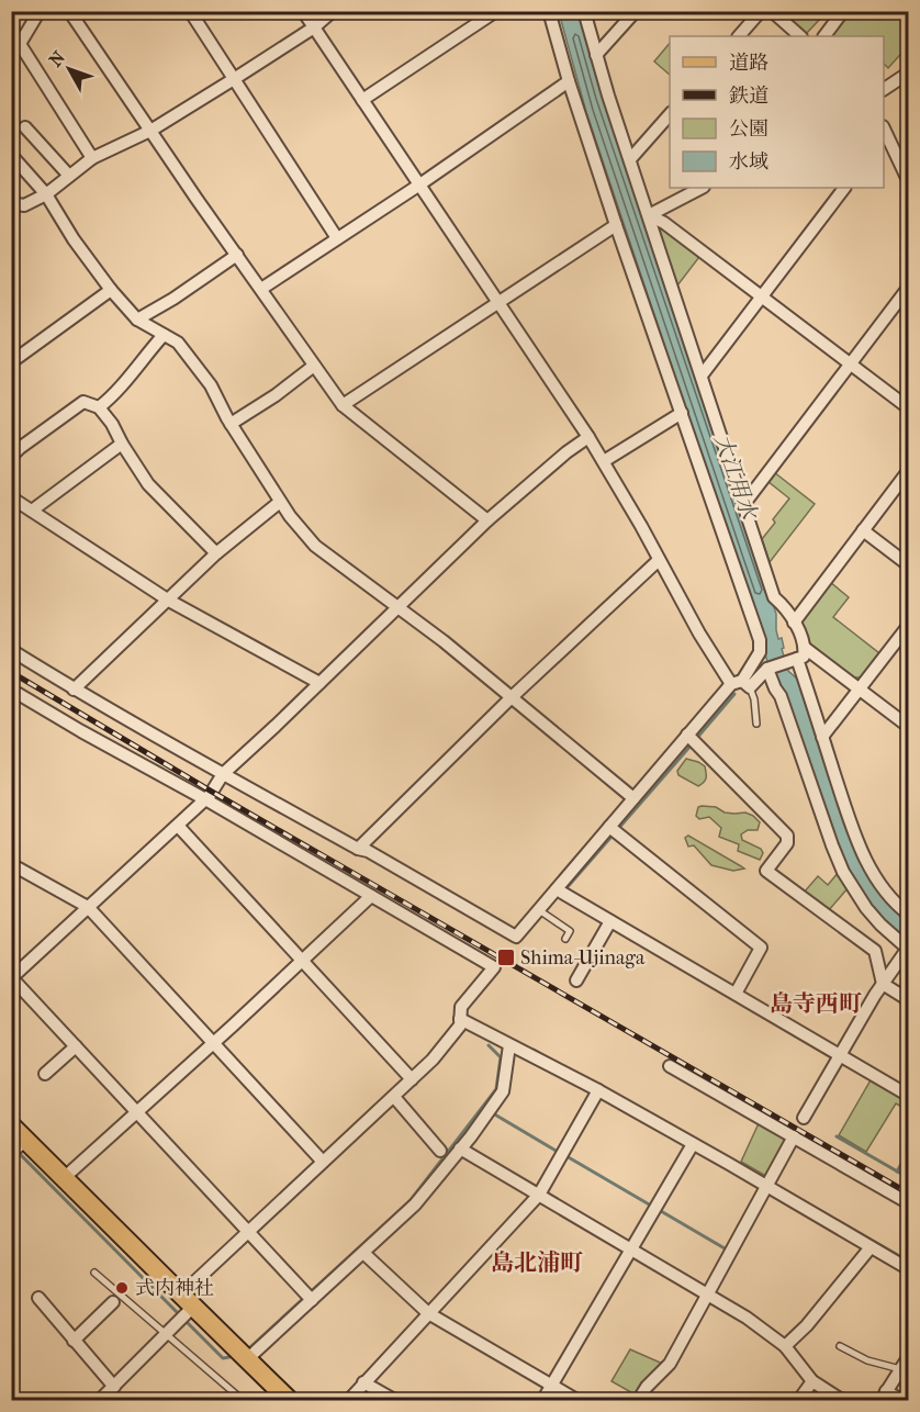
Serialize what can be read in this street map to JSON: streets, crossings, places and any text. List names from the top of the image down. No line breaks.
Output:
{"districts":["島寺西町","島北浦町"],"water":["大江用水"],"places":{"transit":["Shima-Ujinaga"],"other":["式内神社"]},"legend":["道路","鉄道","公園","水域"],"north":"top left"}
